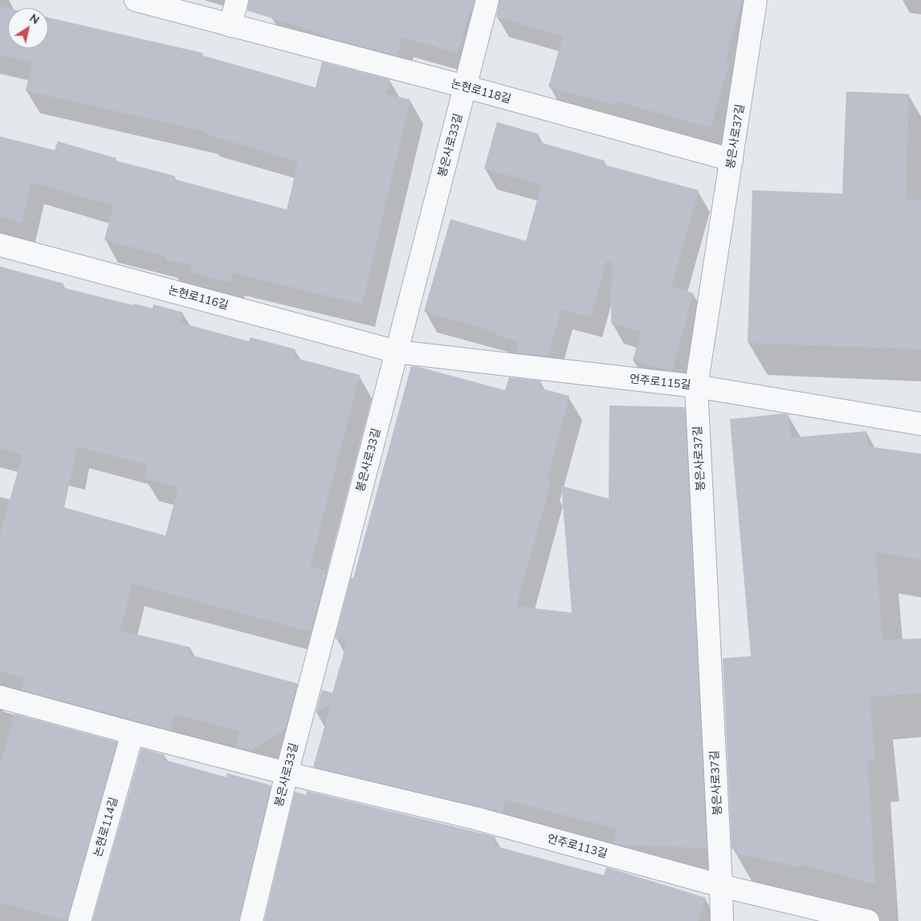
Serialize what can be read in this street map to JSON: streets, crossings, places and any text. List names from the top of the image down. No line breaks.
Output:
{"streets":{"street":["논현로118길","봉은사로37길","봉은사로33길","논현로116길","언주로115길","논현로114길","언주로113길"]},"crossings":[["논현로118길","봉은사로37길"],["논현로118길","봉은사로33길"],["봉은사로37길","언주로115길"],["봉은사로37길","언주로113길"],["봉은사로33길","논현로116길"],["봉은사로33길","언주로115길"],["봉은사로33길","언주로113길"],["논현로116길","언주로115길"]],"north":"top right"}
